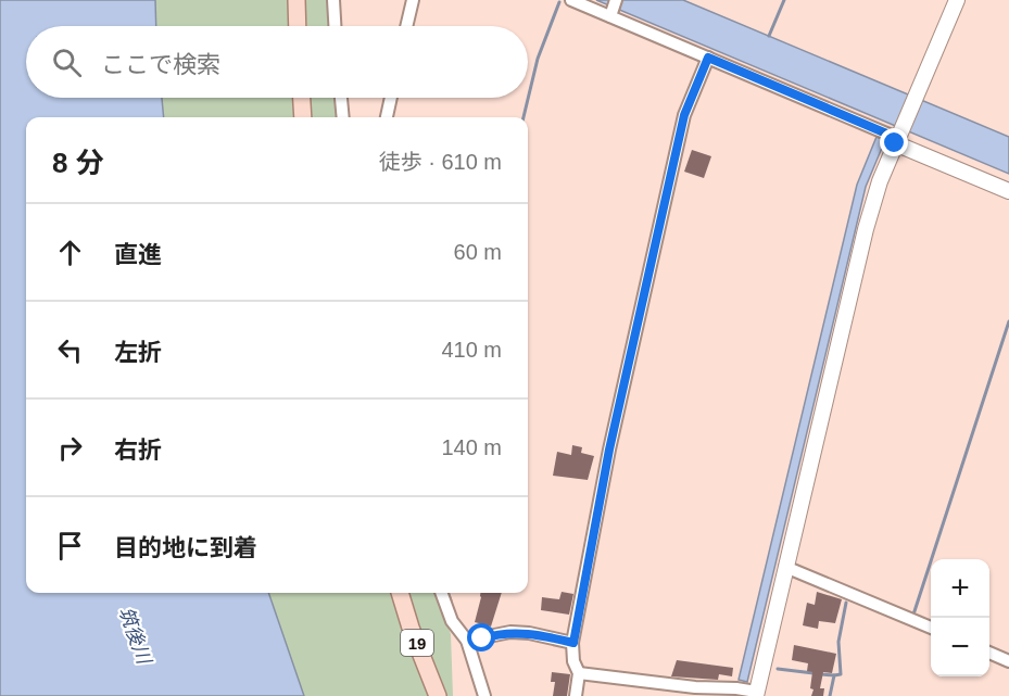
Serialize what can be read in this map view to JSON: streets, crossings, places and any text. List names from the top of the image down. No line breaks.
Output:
{"streets":{"main road":["19"]},"water":["筑後川"],"page":{"search":"ここで検索","heading":["8 分","徒歩 · 610 m"],"list":[["直進","60 m"],["左折","410 m"],["右折","140 m"],"目的地に到着"],"map_buttons":["+","−"]}}
